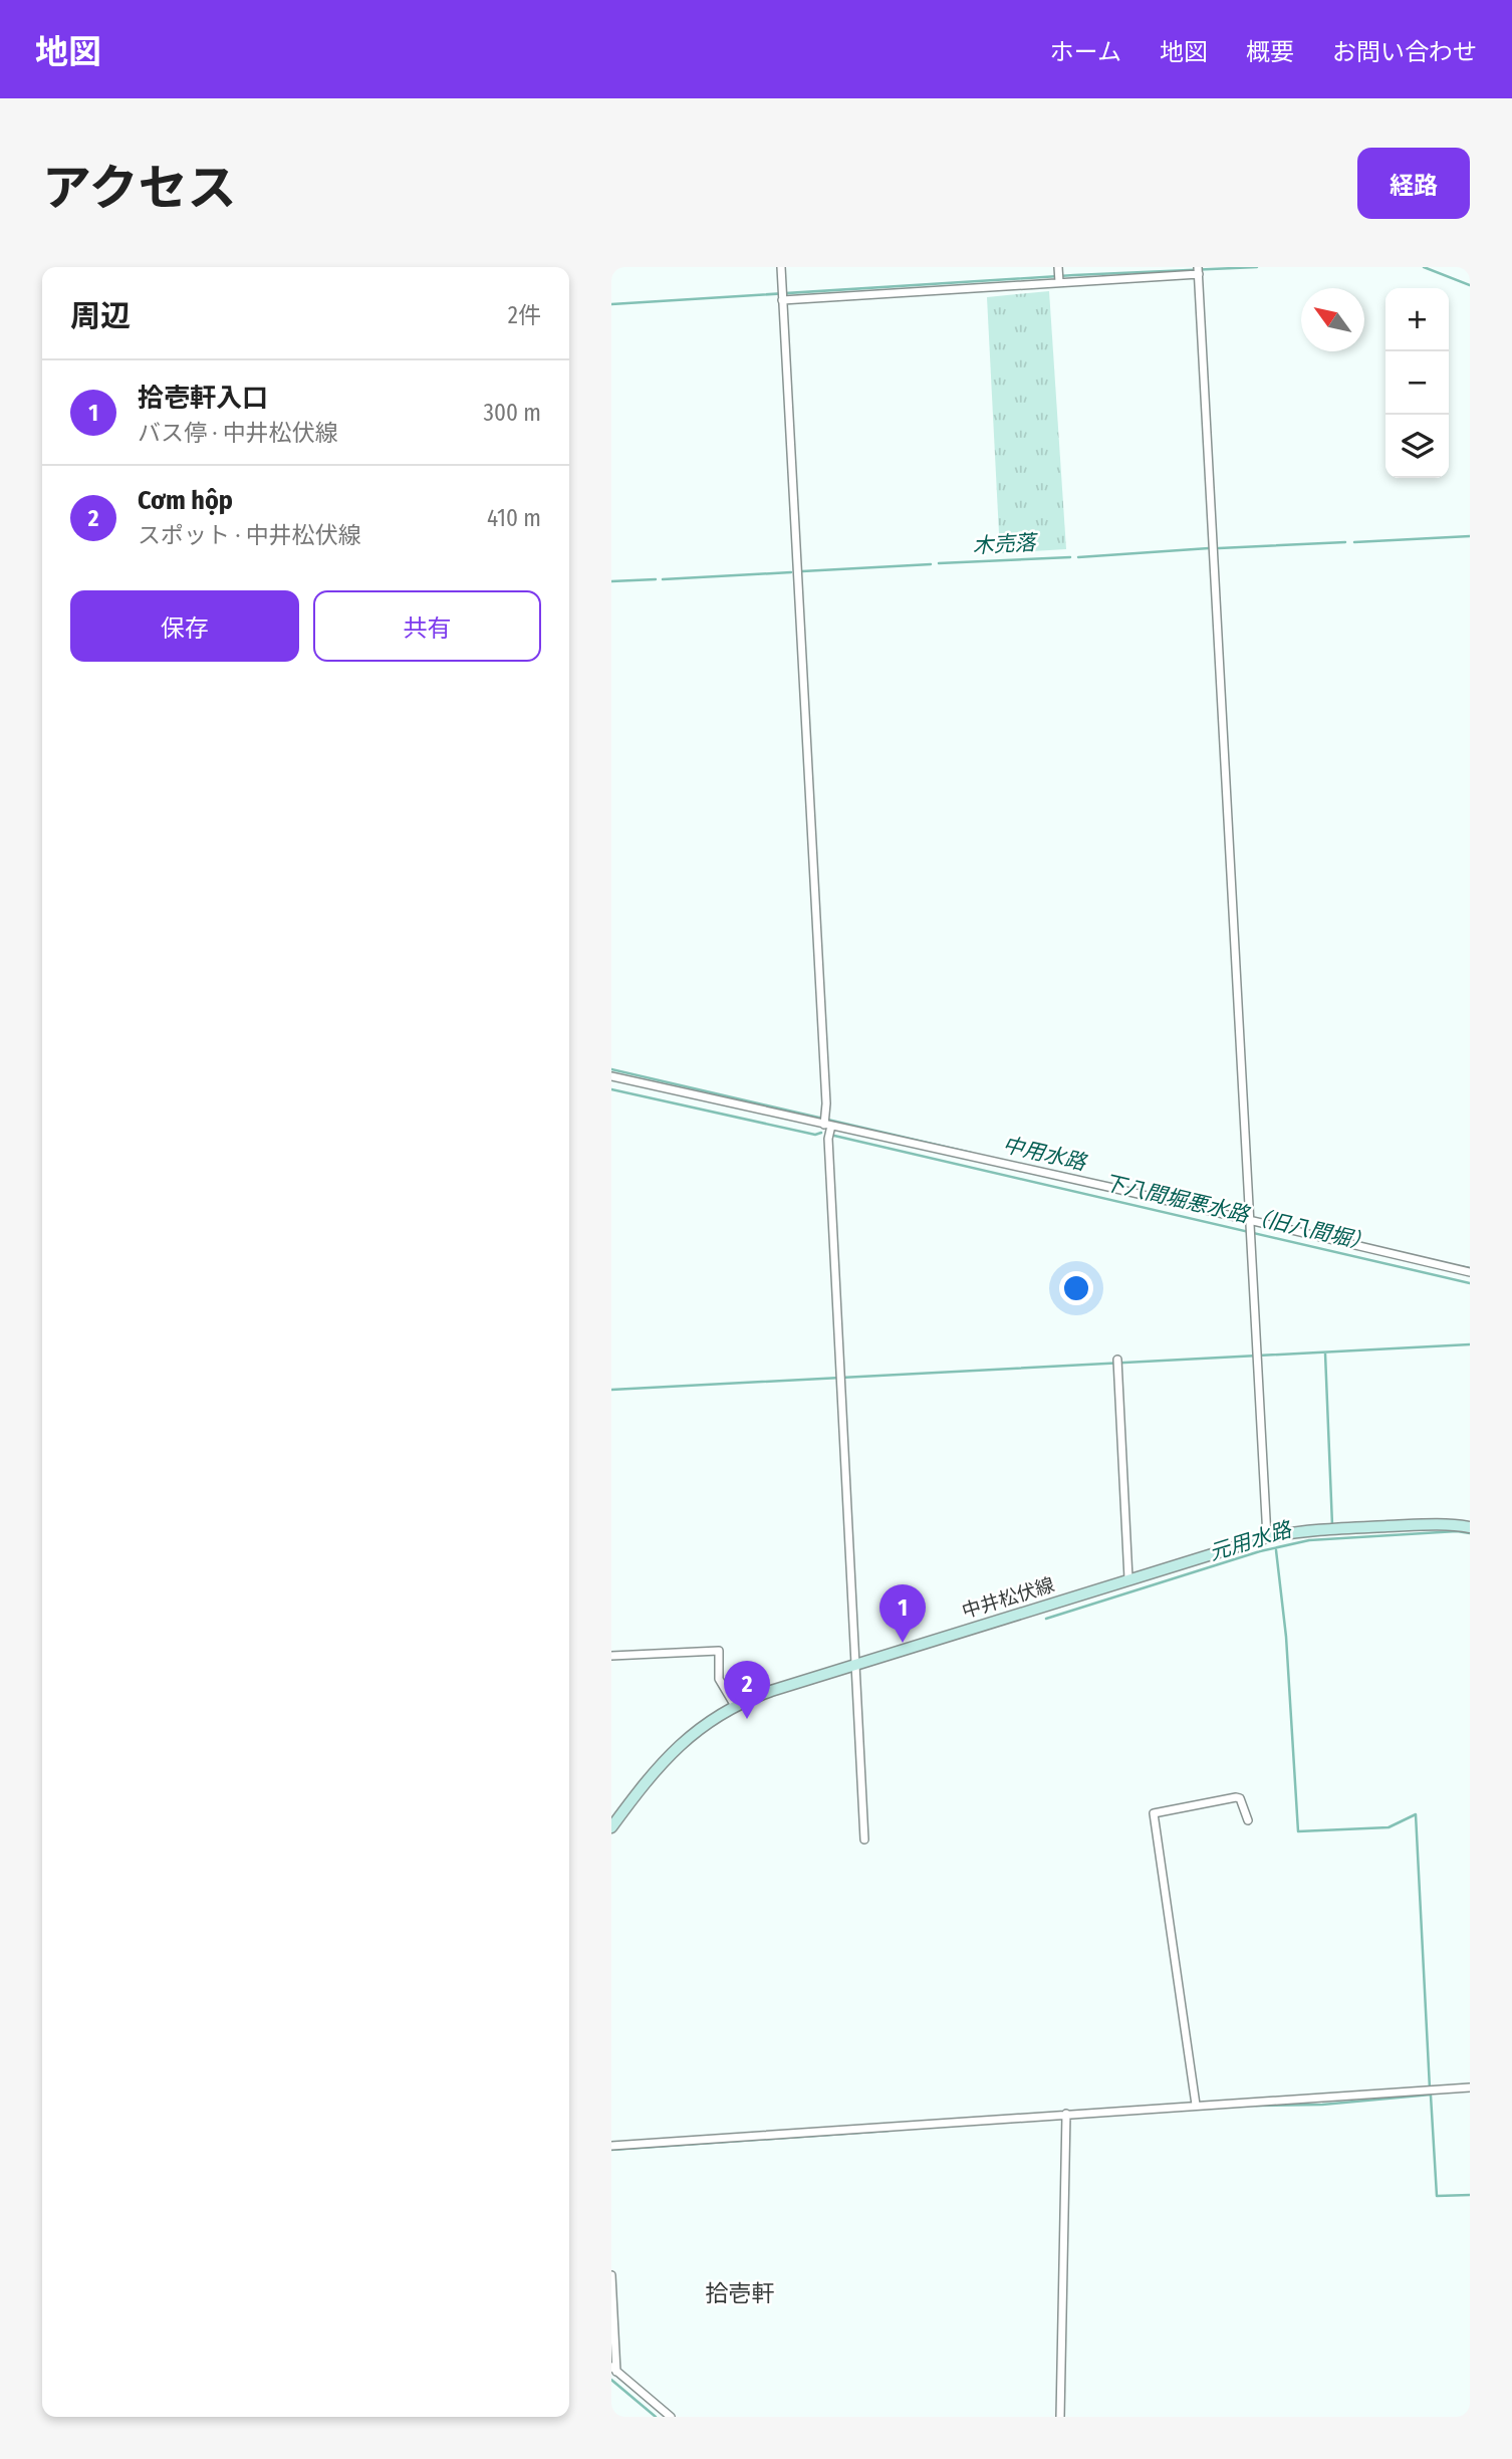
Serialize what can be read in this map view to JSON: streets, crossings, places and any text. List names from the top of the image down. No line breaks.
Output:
{"streets":{"main road":["中井松伏線"]},"districts":["拾壱軒"],"water":["木売落","中用水路","下八間堀悪水路（旧八間堀）","元用水路"],"north":"top left","page":{"header":"地図","nav":["ホーム","地図","概要","お問い合わせ"],"title":"アクセス","buttons":["経路",["保存","共有"]],"heading":["周辺","2件"],"map_buttons":["+","−"],"list":[{"mark":"1","name":"拾壱軒入口","note":"バス停 · 中井松伏線","value":"300 m"},{"mark":"2","name":"Cơm hộp","note":"スポット · 中井松伏線","value":"410 m"}],"pins":["1","2"]}}
